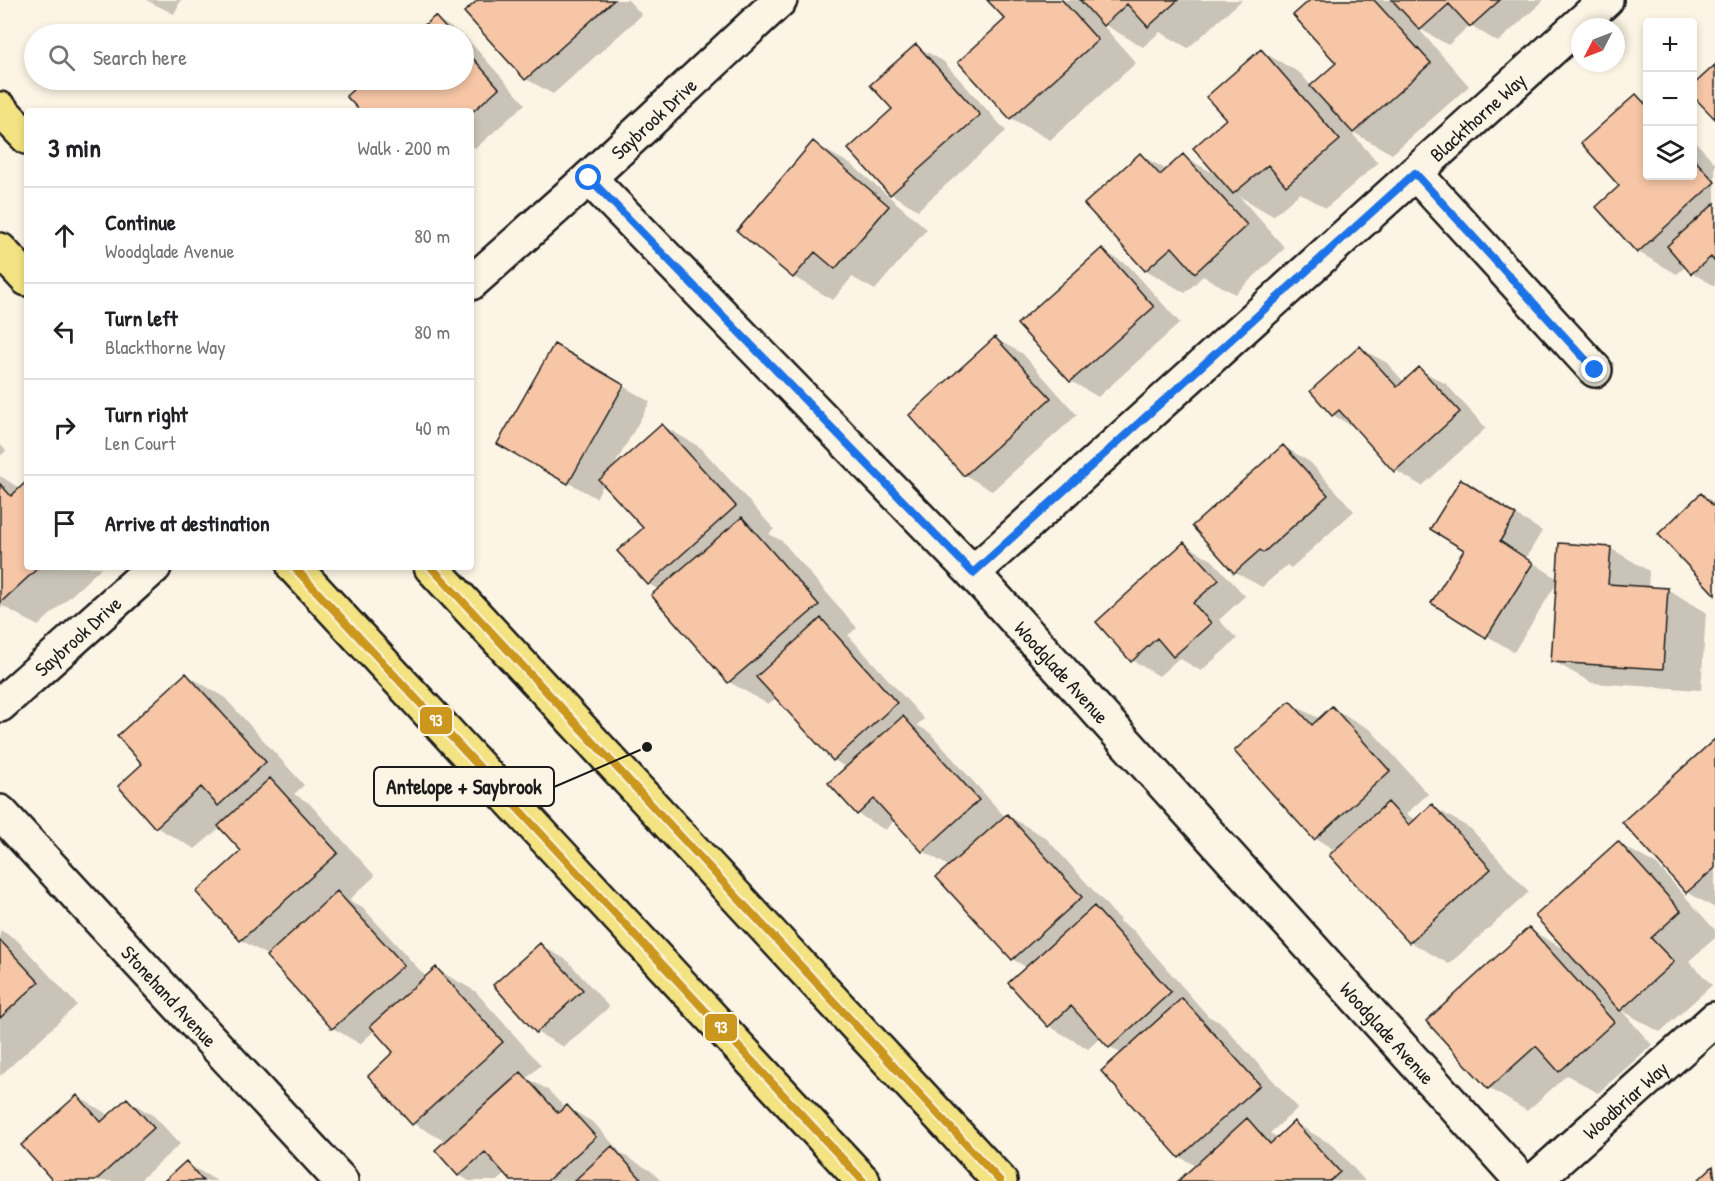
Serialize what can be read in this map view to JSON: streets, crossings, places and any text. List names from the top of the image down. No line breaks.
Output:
{"streets":{"street":["Blackthorne Way","Saybrook Drive","Woodglade Avenue","Stonehand Avenue","Woodbriar Way"]},"crossings":[["Blackthorne Way","Woodglade Avenue"],["Saybrook Drive","Woodglade Avenue"]],"places":["Antelope + Saybrook"],"lines":["transit line 93"],"north":"bottom left","page":{"map_buttons":["+","−"],"search":"Search here","heading":["3 min","Walk · 200 m"],"list":[["Continue","Woodglade Avenue","80 m"],["Turn left","Blackthorne Way","80 m"],["Turn right","Len Court","40 m"],"Arrive at destination"]}}
